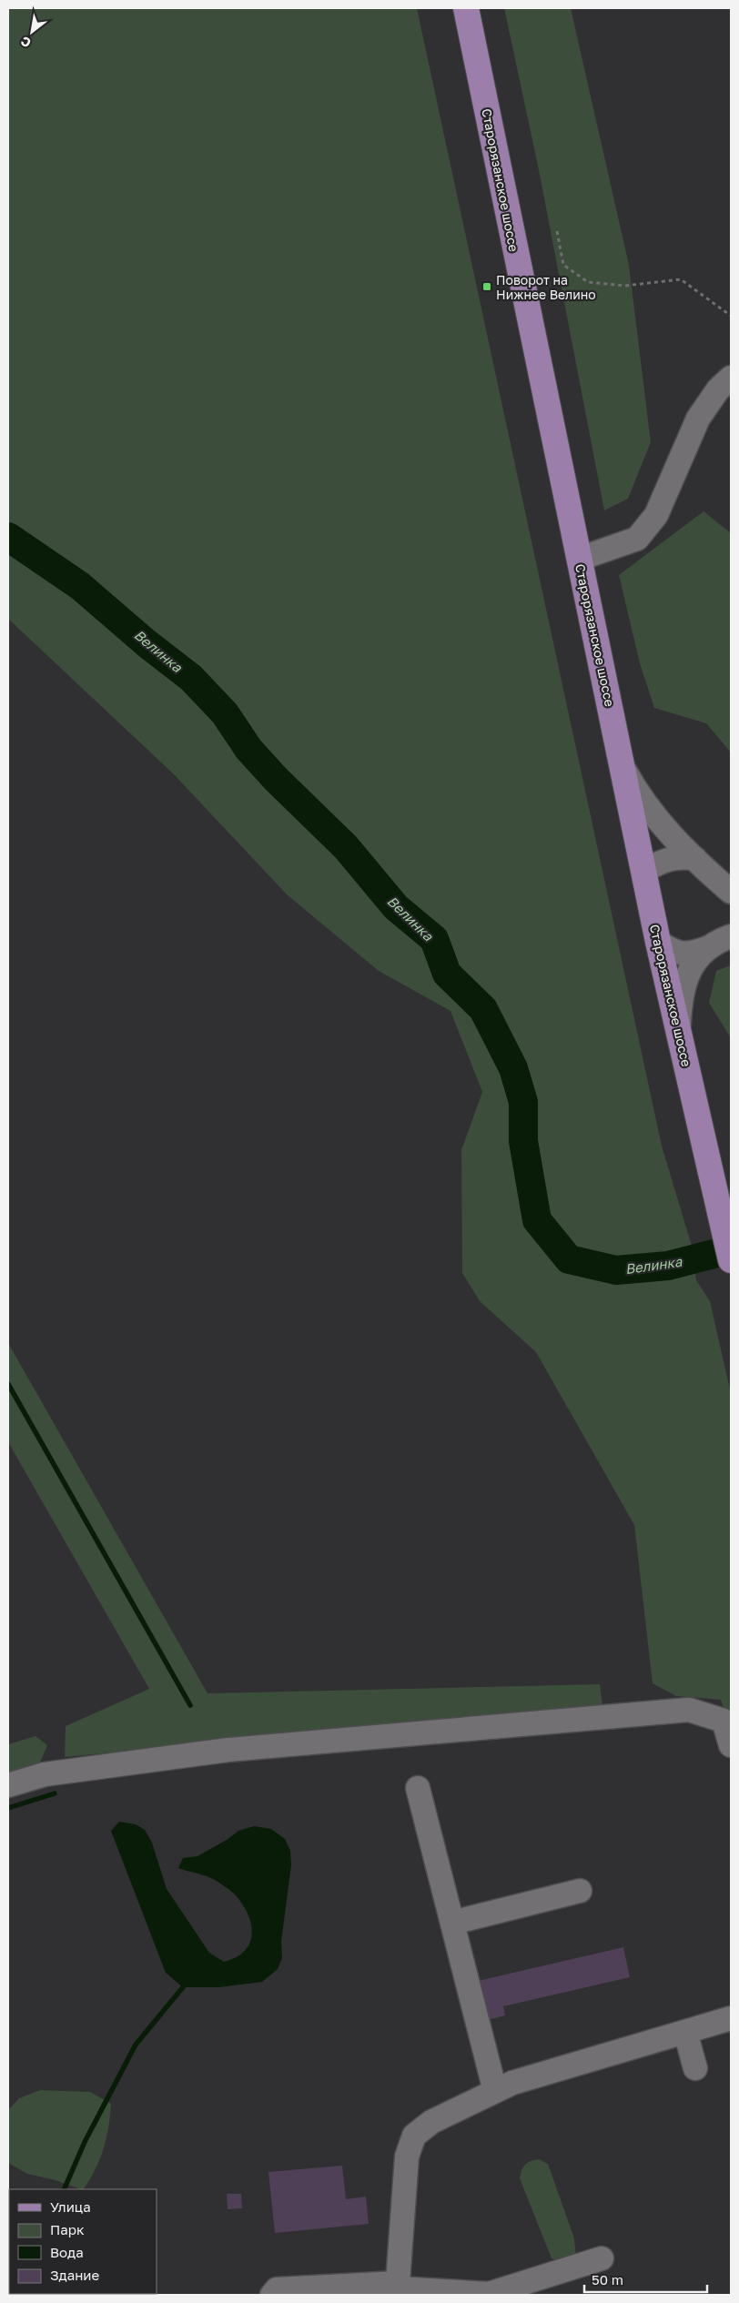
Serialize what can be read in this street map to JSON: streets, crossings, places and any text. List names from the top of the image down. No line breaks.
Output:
{"streets":{"main road":["Старорязанское шоссе"]},"water":["Велинка"],"places":{"transit":["Поворот на Нижнее Велино"]},"legend":["Улица","Парк","Вода","Здание"],"scale_bar":"50 m","north":"bottom left"}
